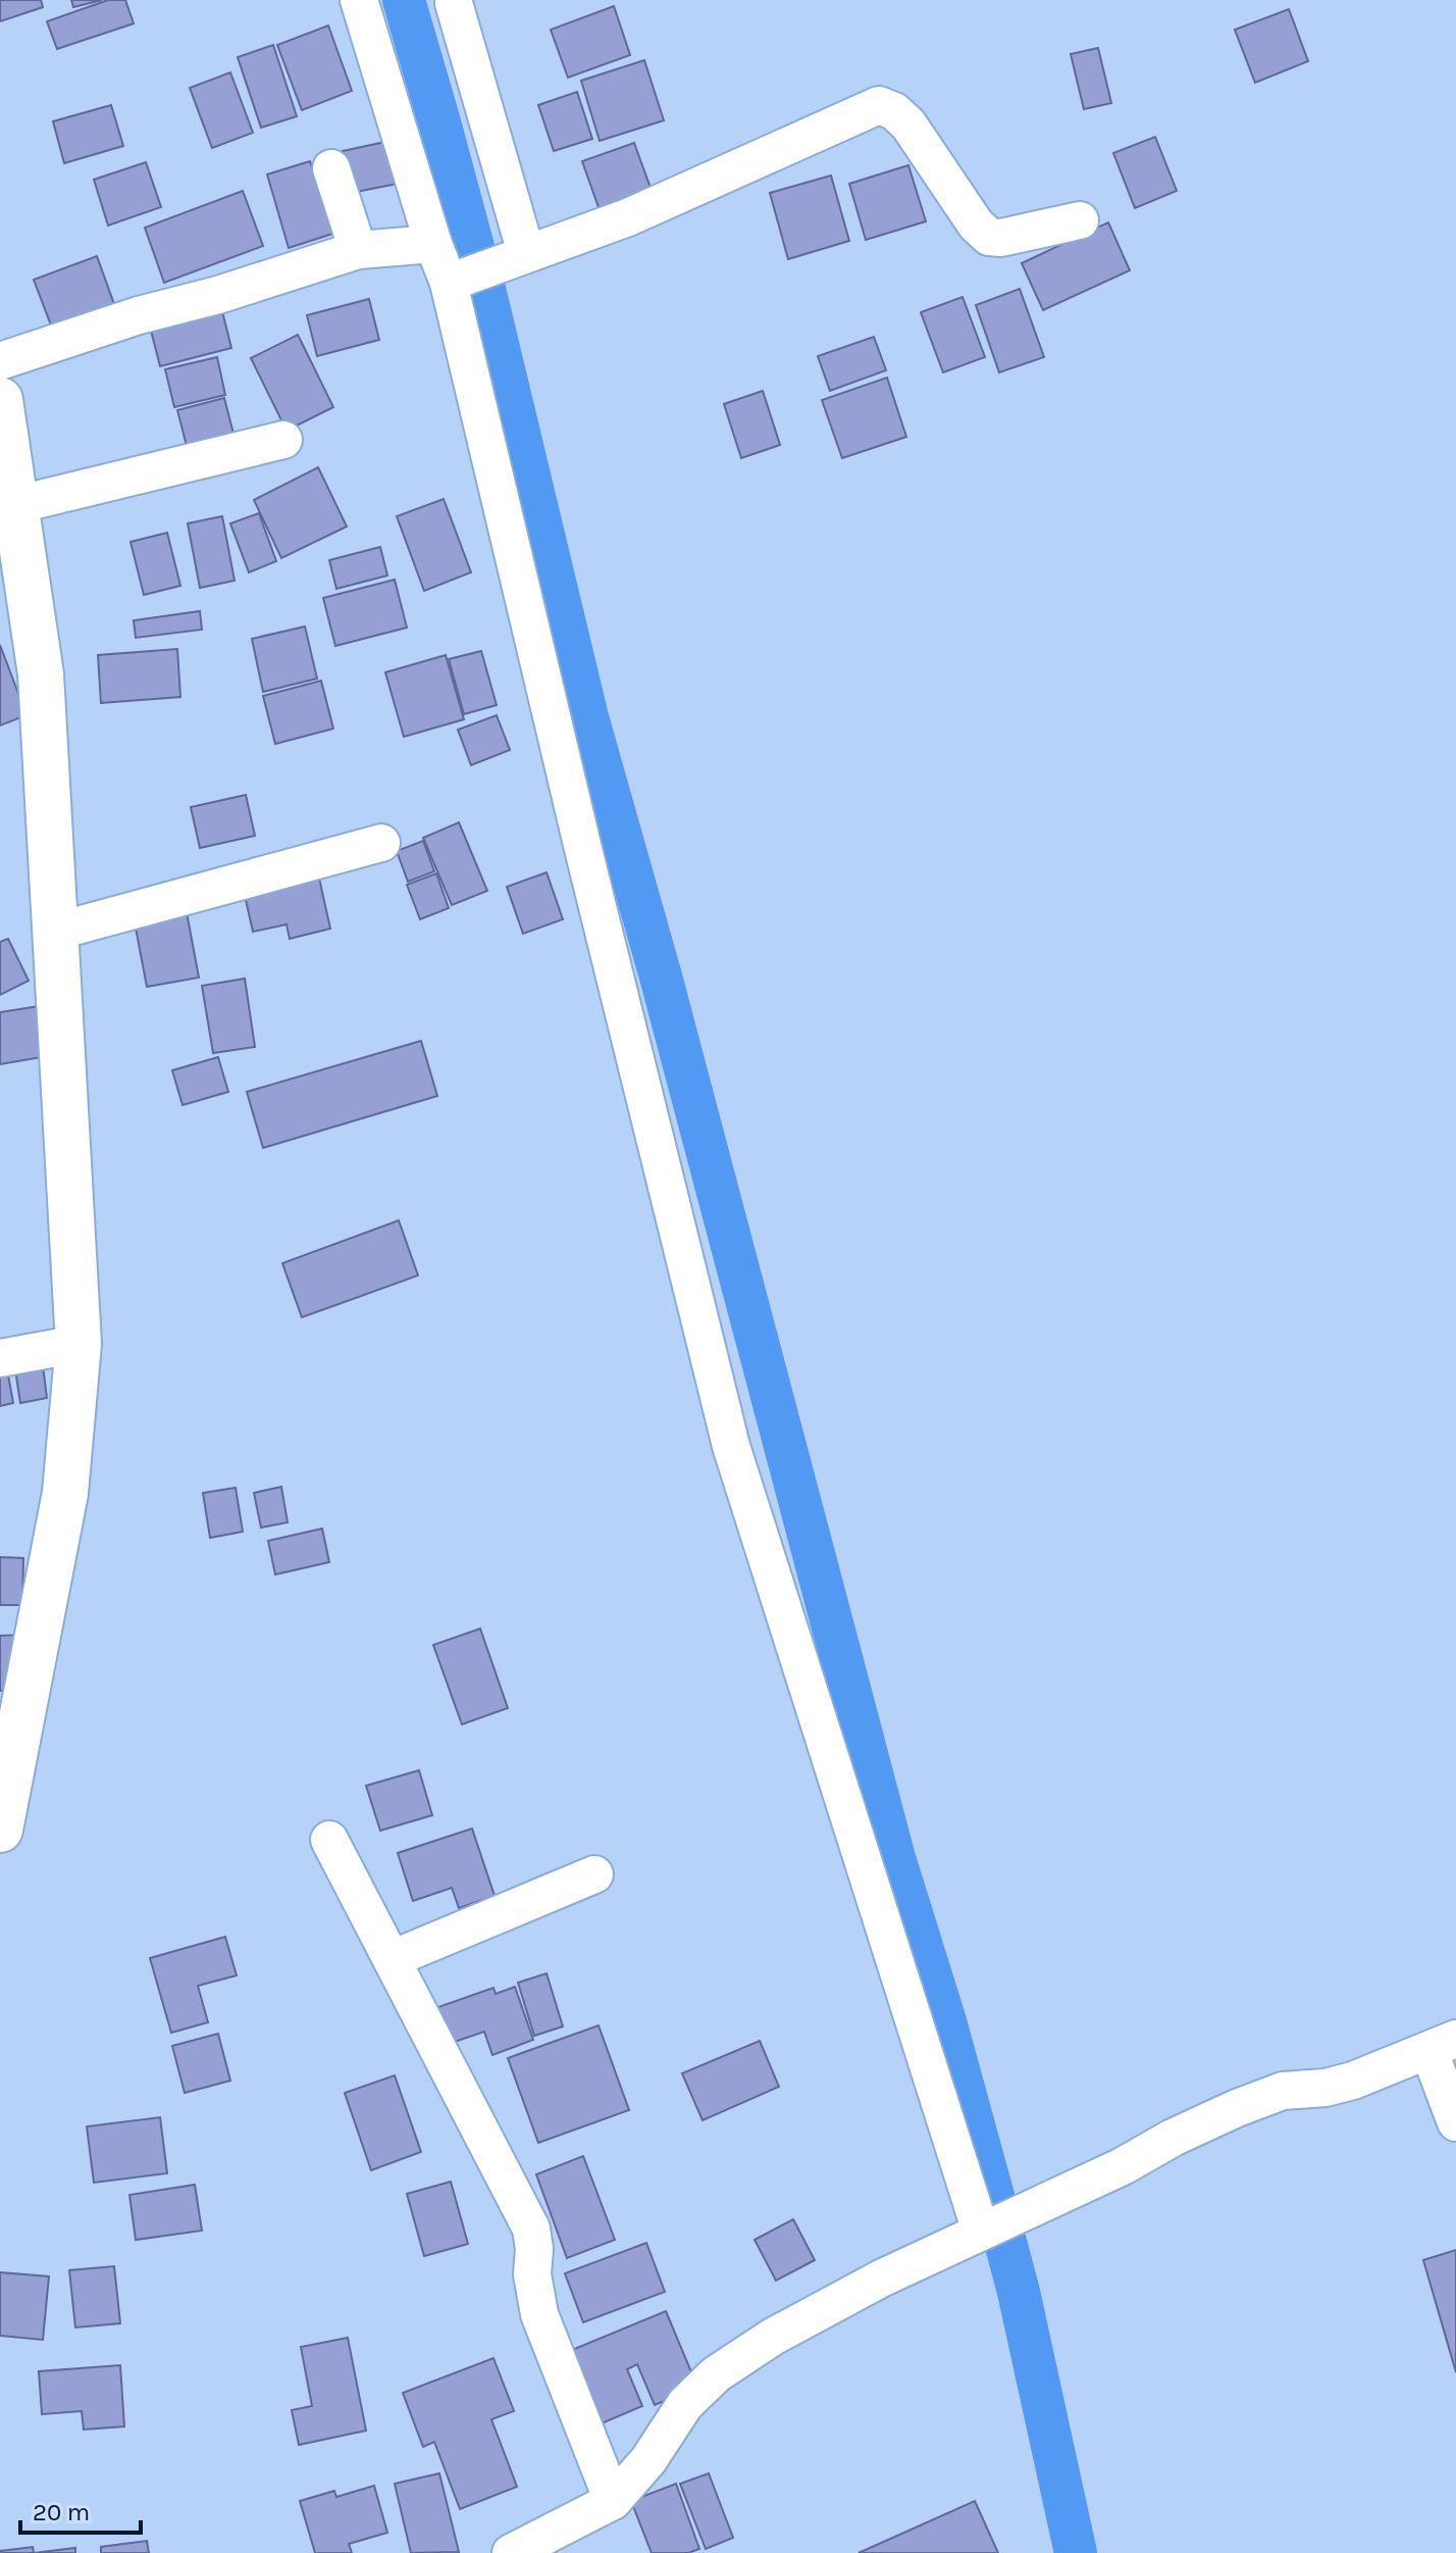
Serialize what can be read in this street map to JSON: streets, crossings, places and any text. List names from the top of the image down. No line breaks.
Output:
{"scale_bar":"20 m"}
